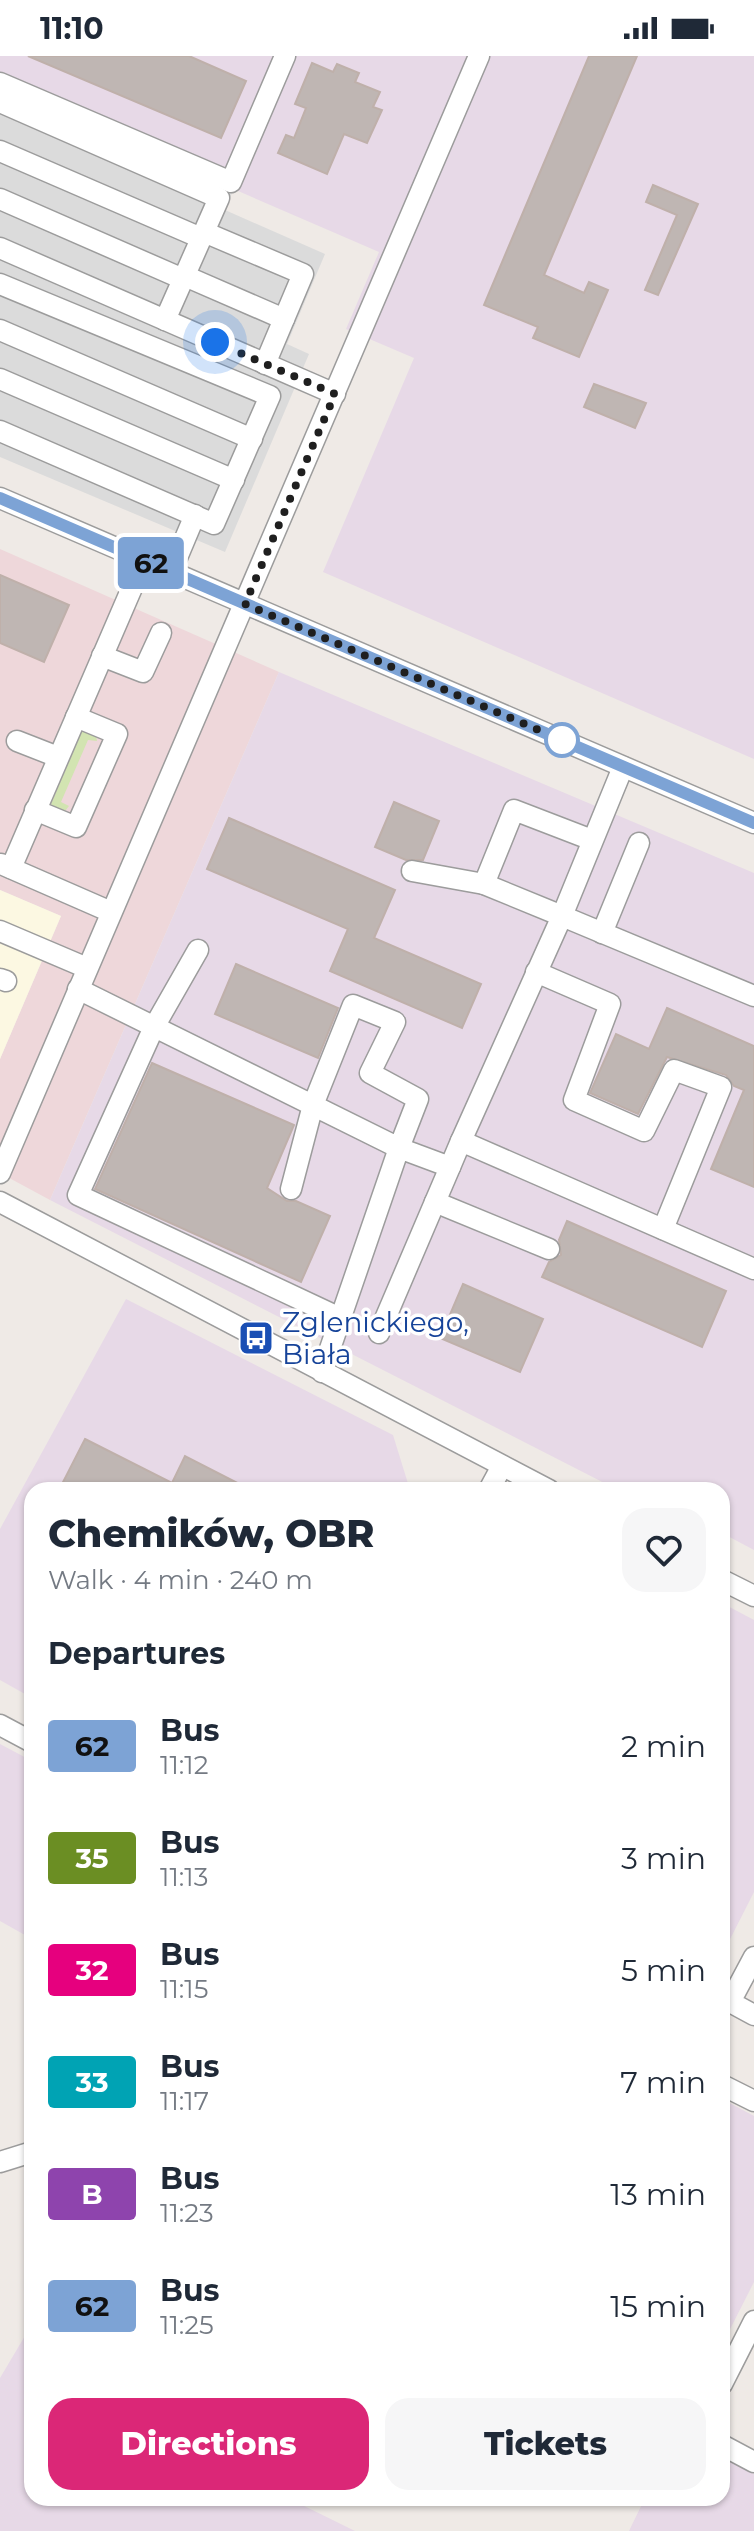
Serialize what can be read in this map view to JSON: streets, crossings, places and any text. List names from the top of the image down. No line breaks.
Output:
{"places":{"bus stop":["Zglenickiego, Biała"]},"lines":["bus line 62"],"page":{"status":"11:10","on_map":"62","heading":[["Chemików, OBR","Walk · 4 min · 240 m"],"Departures"],"list":[{"mark":"62","name":"Bus","note":"11:12","value":"2 min"},{"mark":"35","name":"Bus","note":"11:13","value":"3 min"},{"mark":"32","name":"Bus","note":"11:15","value":"5 min"},{"mark":"33","name":"Bus","note":"11:17","value":"7 min"},{"mark":"B","name":"Bus","note":"11:23","value":"13 min"},{"mark":"62","name":"Bus","note":"11:25","value":"15 min"}],"buttons":["Directions","Tickets"]}}
